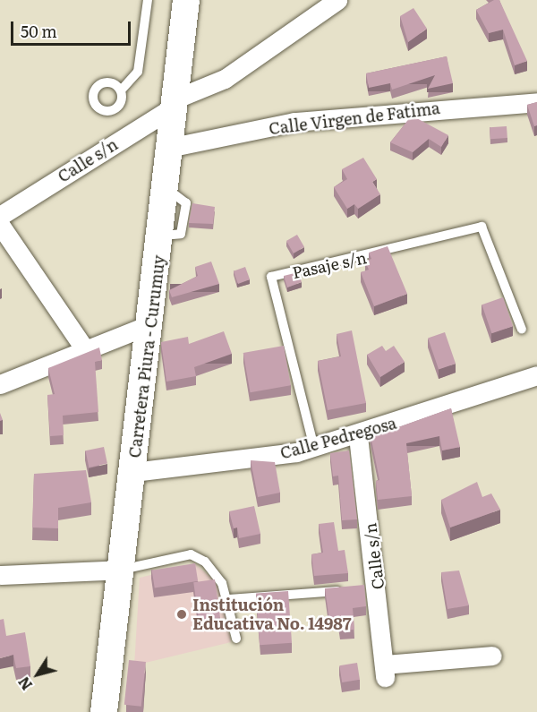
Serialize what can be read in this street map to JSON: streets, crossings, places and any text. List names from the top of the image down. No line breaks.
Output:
{"streets":{"main road":["Carretera Piura - Curumuy"],"street":["Calle Virgen de Fatima","Calle s/n","Calle Pedregosa"],"lane":["Pasaje s/n"]},"crossings":[["Calle Virgen de Fatima","Carretera Piura - Curumuy"],["Calle s/n","Carretera Piura - Curumuy"],["Calle s/n","Calle Pedregosa"],["Pasaje s/n","Calle Pedregosa"],["Carretera Piura - Curumuy","Calle Pedregosa"]],"places":["Institución Educativa No. 14987"],"scale_bar":"50 m","north":"bottom left"}
